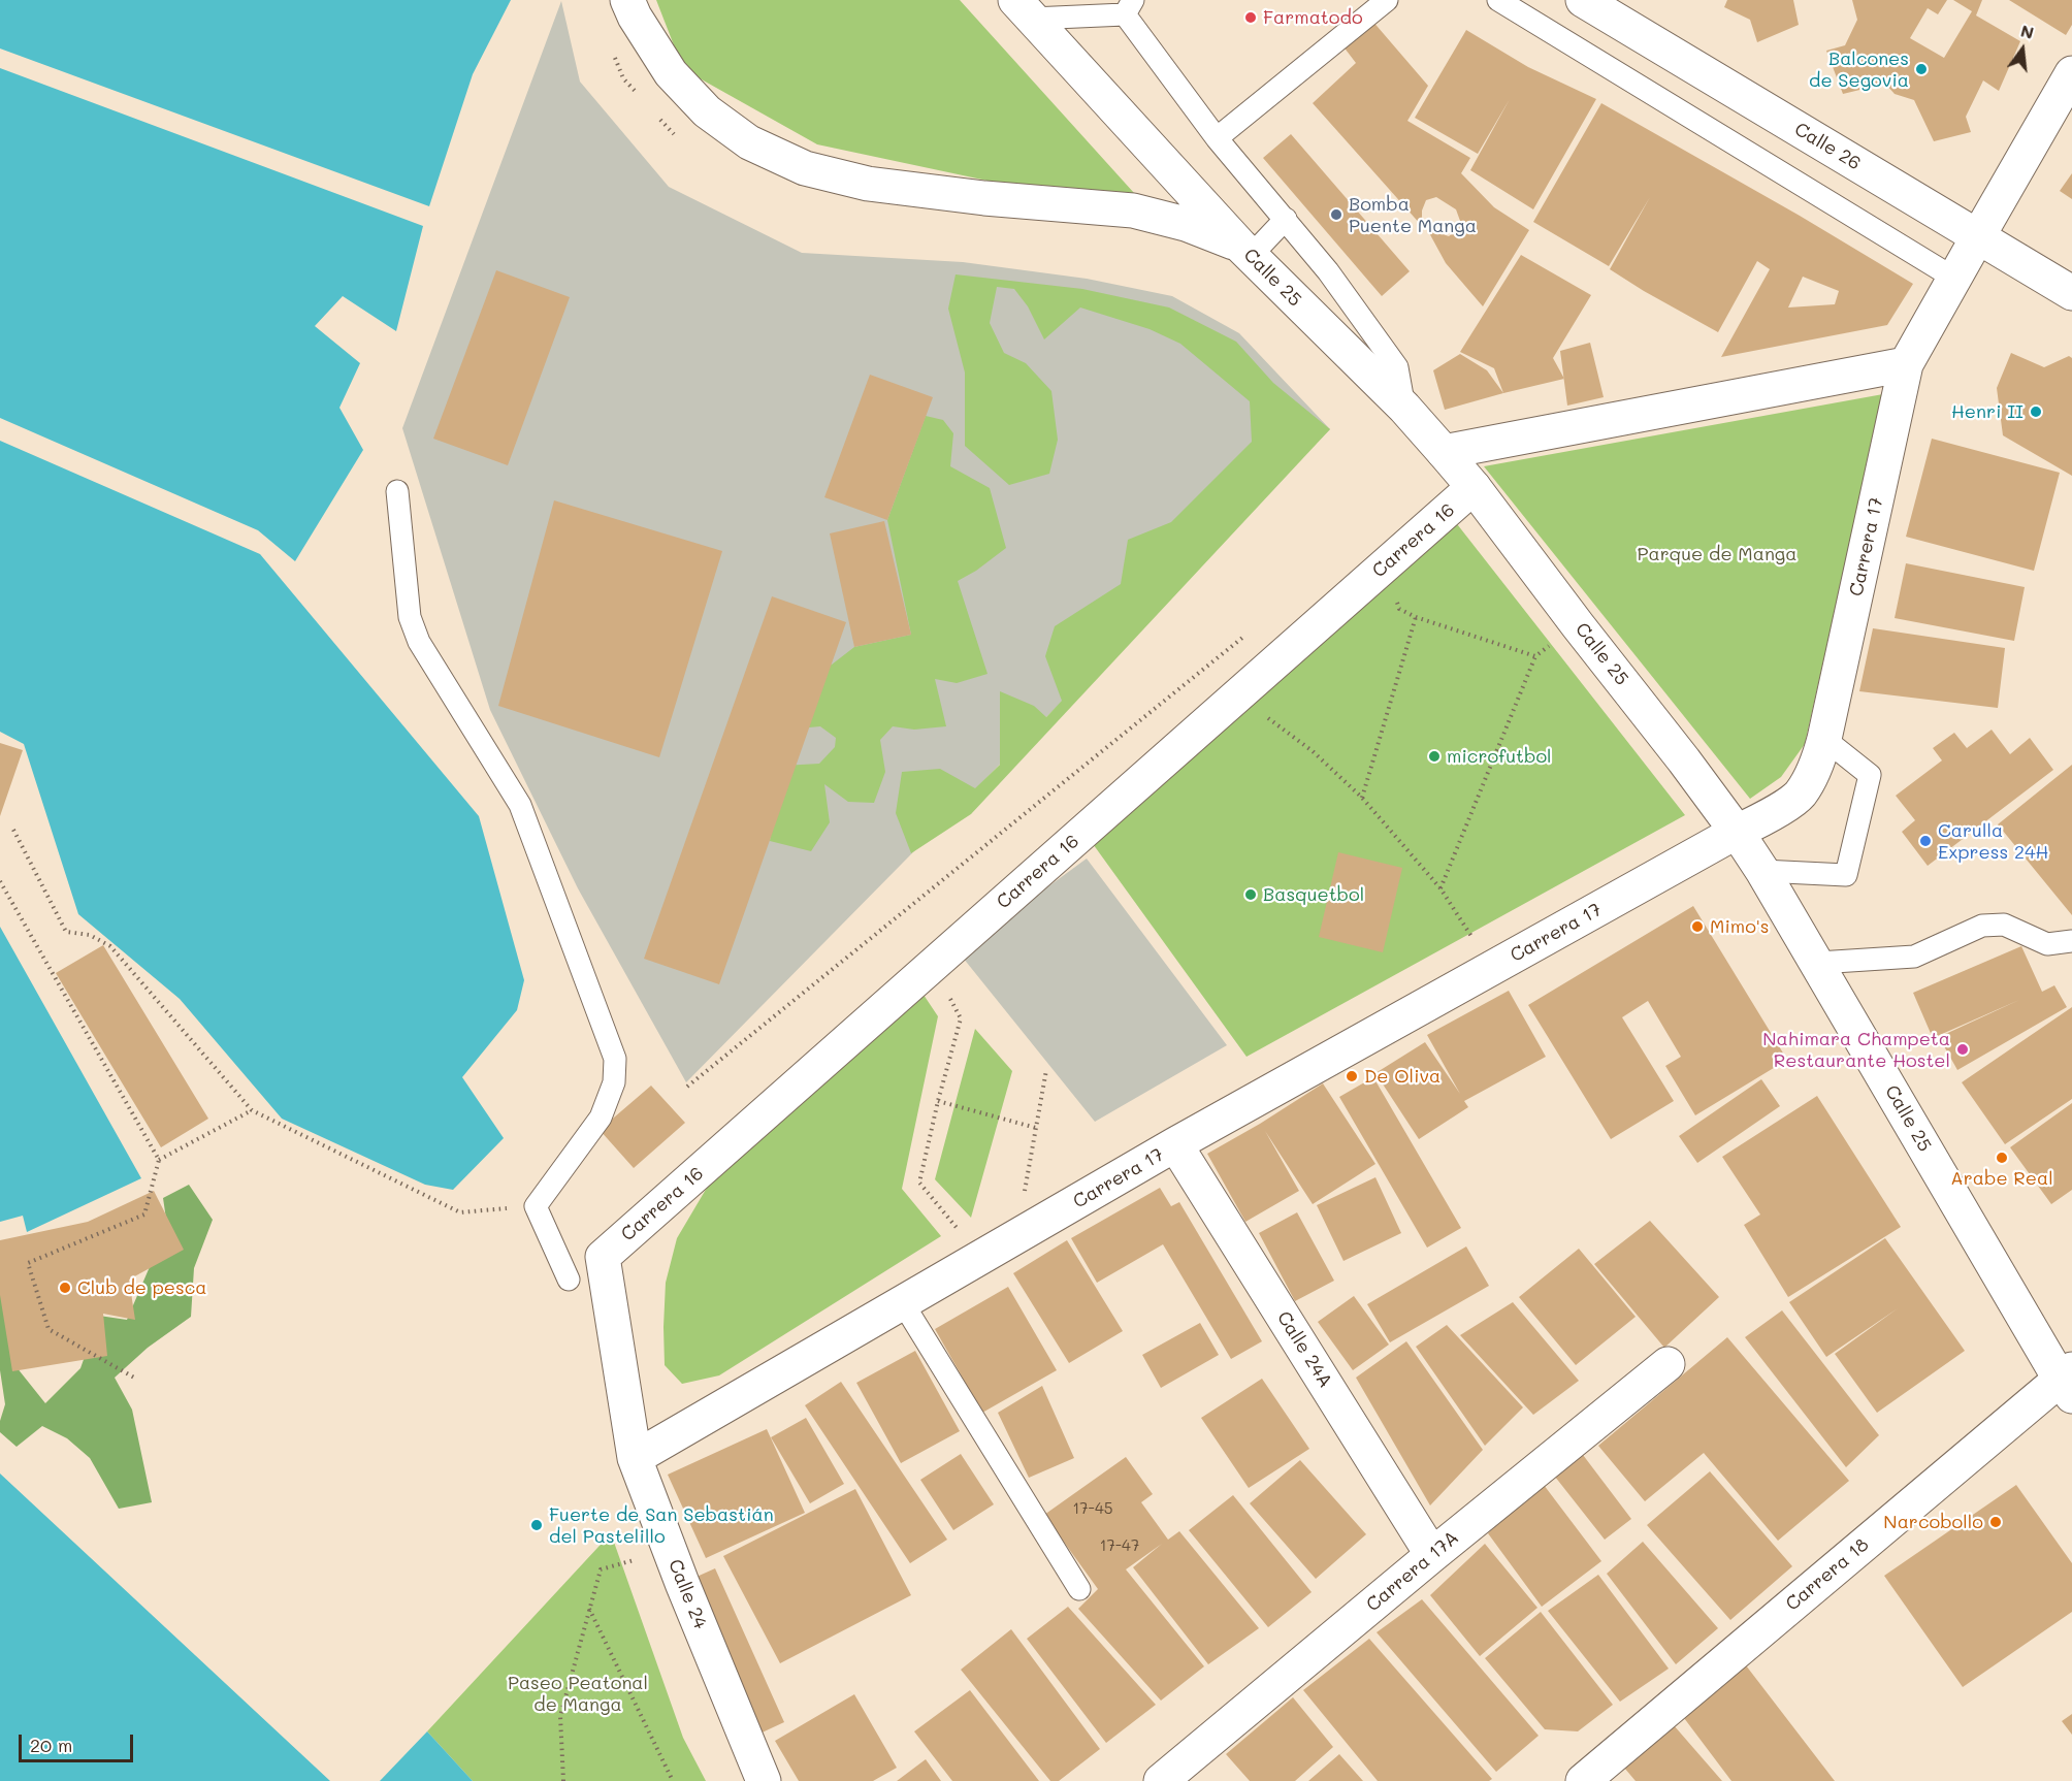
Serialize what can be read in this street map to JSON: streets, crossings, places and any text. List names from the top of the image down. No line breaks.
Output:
{"streets":{"street":["Calle 26","Calle 25","Carrera 16","Carrera 17","Calle 24A","Carrera 17A","Carrera 18","Calle 24"]},"crossings":[["Calle 26","Carrera 17"],["Calle 25","Carrera 16"],["Calle 25","Carrera 17"],["Calle 25","Carrera 18"],["Carrera 16","Calle 24"],["Carrera 17","Calle 24A"],["Carrera 17","Calle 24"],["Calle 24A","Carrera 17A"]],"parks":["Parque de Manga","Paseo Peatonal de Manga"],"places":["Farmatodo","Balcones de Segovia","Bomba Puente Manga","Henri II","microfutbol","Carulla Express 24H","Basquetbol","Mimo's","Nahimara Champeta Restaurante Hostel","De Oliva","Arabe Real","Club de pesca","Narcobollo","Fuerte de San Sebastián del Pastelillo"],"house_numbers":["17-45","17-47"],"scale_bar":"20 m","north":"top"}
